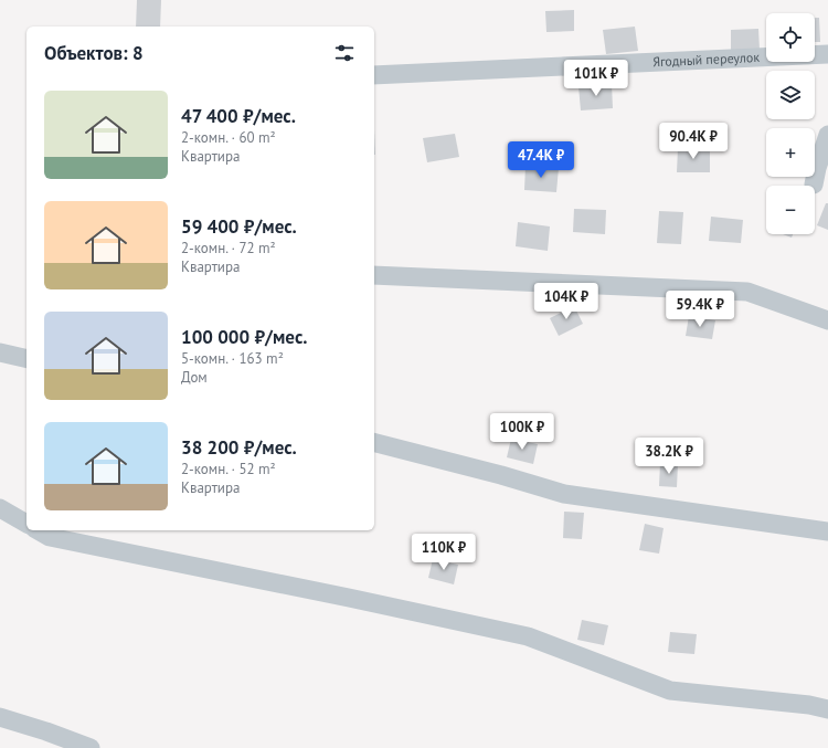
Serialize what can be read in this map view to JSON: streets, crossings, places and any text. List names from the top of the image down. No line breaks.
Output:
{"streets":{"street":["Ягодный переулок"]},"page":{"map_buttons":["+","−"],"heading":"Объектов: 8","price":["101K ₽","90.4K ₽","47.4K ₽","104K ₽","59.4K ₽","100K ₽","38.2K ₽","110K ₽"],"list":[{"name":"47 400 ₽/мес.","note":"2-комн. · 60 m² · Квартира"},{"name":"59 400 ₽/мес.","note":"2-комн. · 72 m² · Квартира"},{"name":"100 000 ₽/мес.","note":"5-комн. · 163 m² · Дом"},{"name":"38 200 ₽/мес.","note":"2-комн. · 52 m² · Квартира"}]}}
